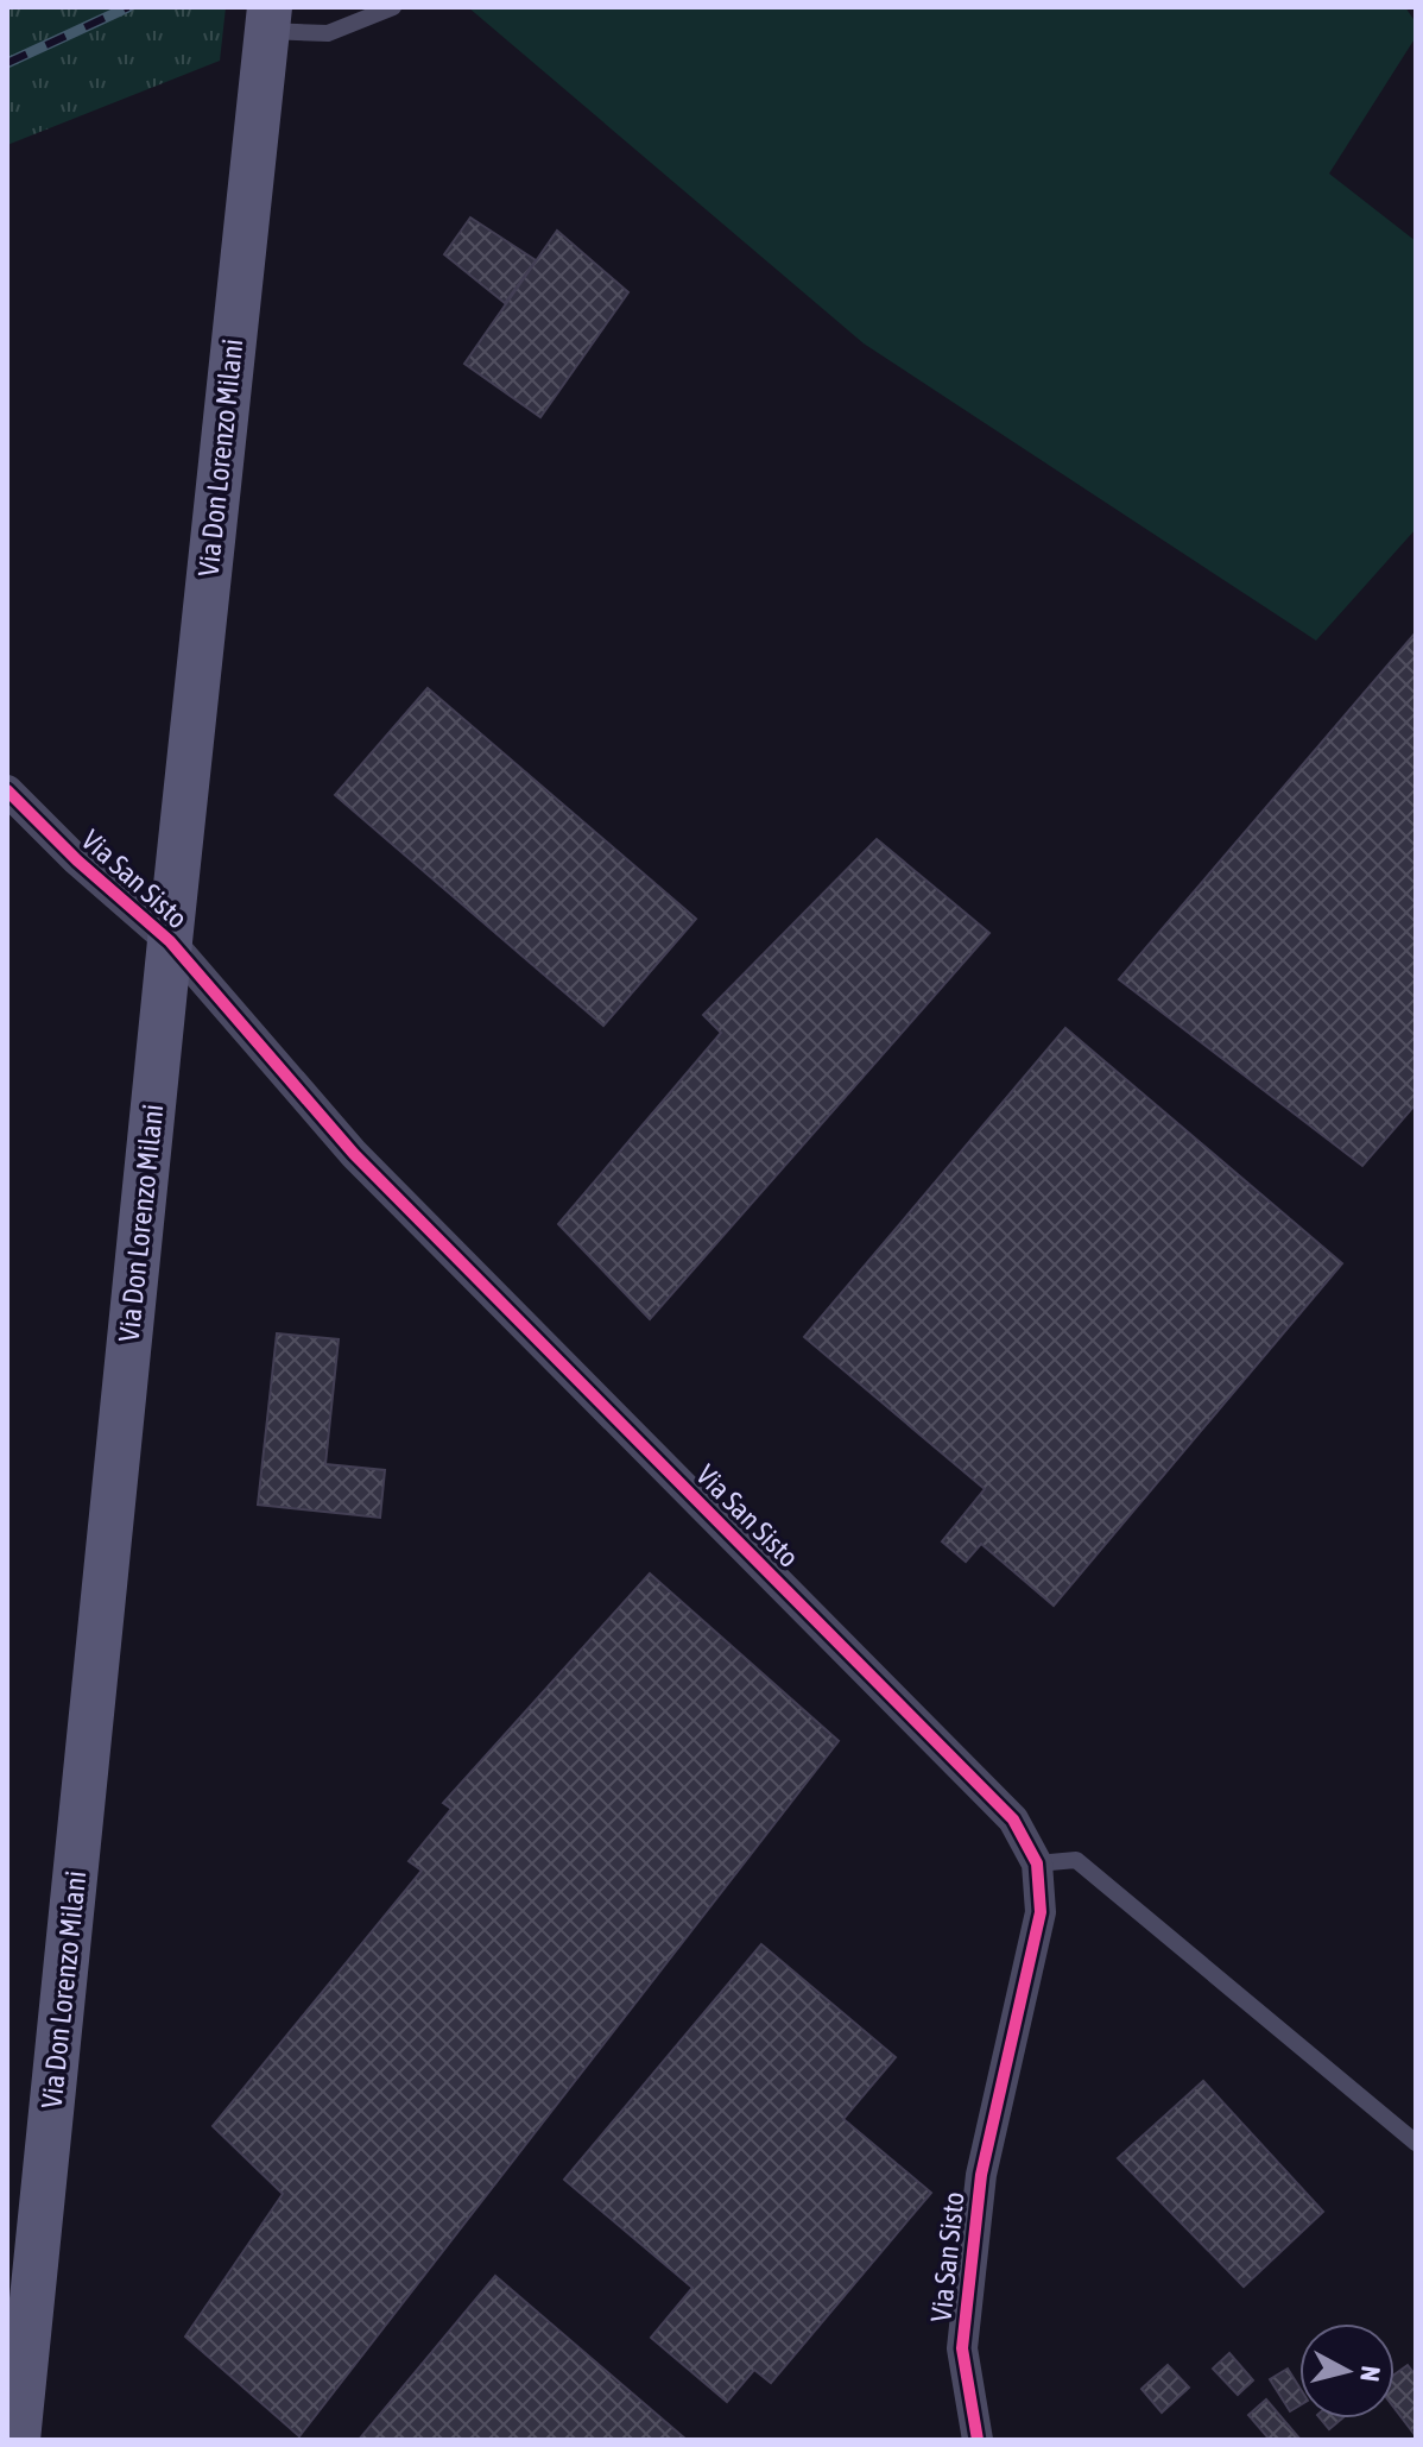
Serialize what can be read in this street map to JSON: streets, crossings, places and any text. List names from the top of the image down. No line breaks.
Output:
{"streets":{"main road":["Via Don Lorenzo Milani"],"street":["Via San Sisto"]},"crossings":[["Via Don Lorenzo Milani","Via San Sisto"]],"north":"right"}
